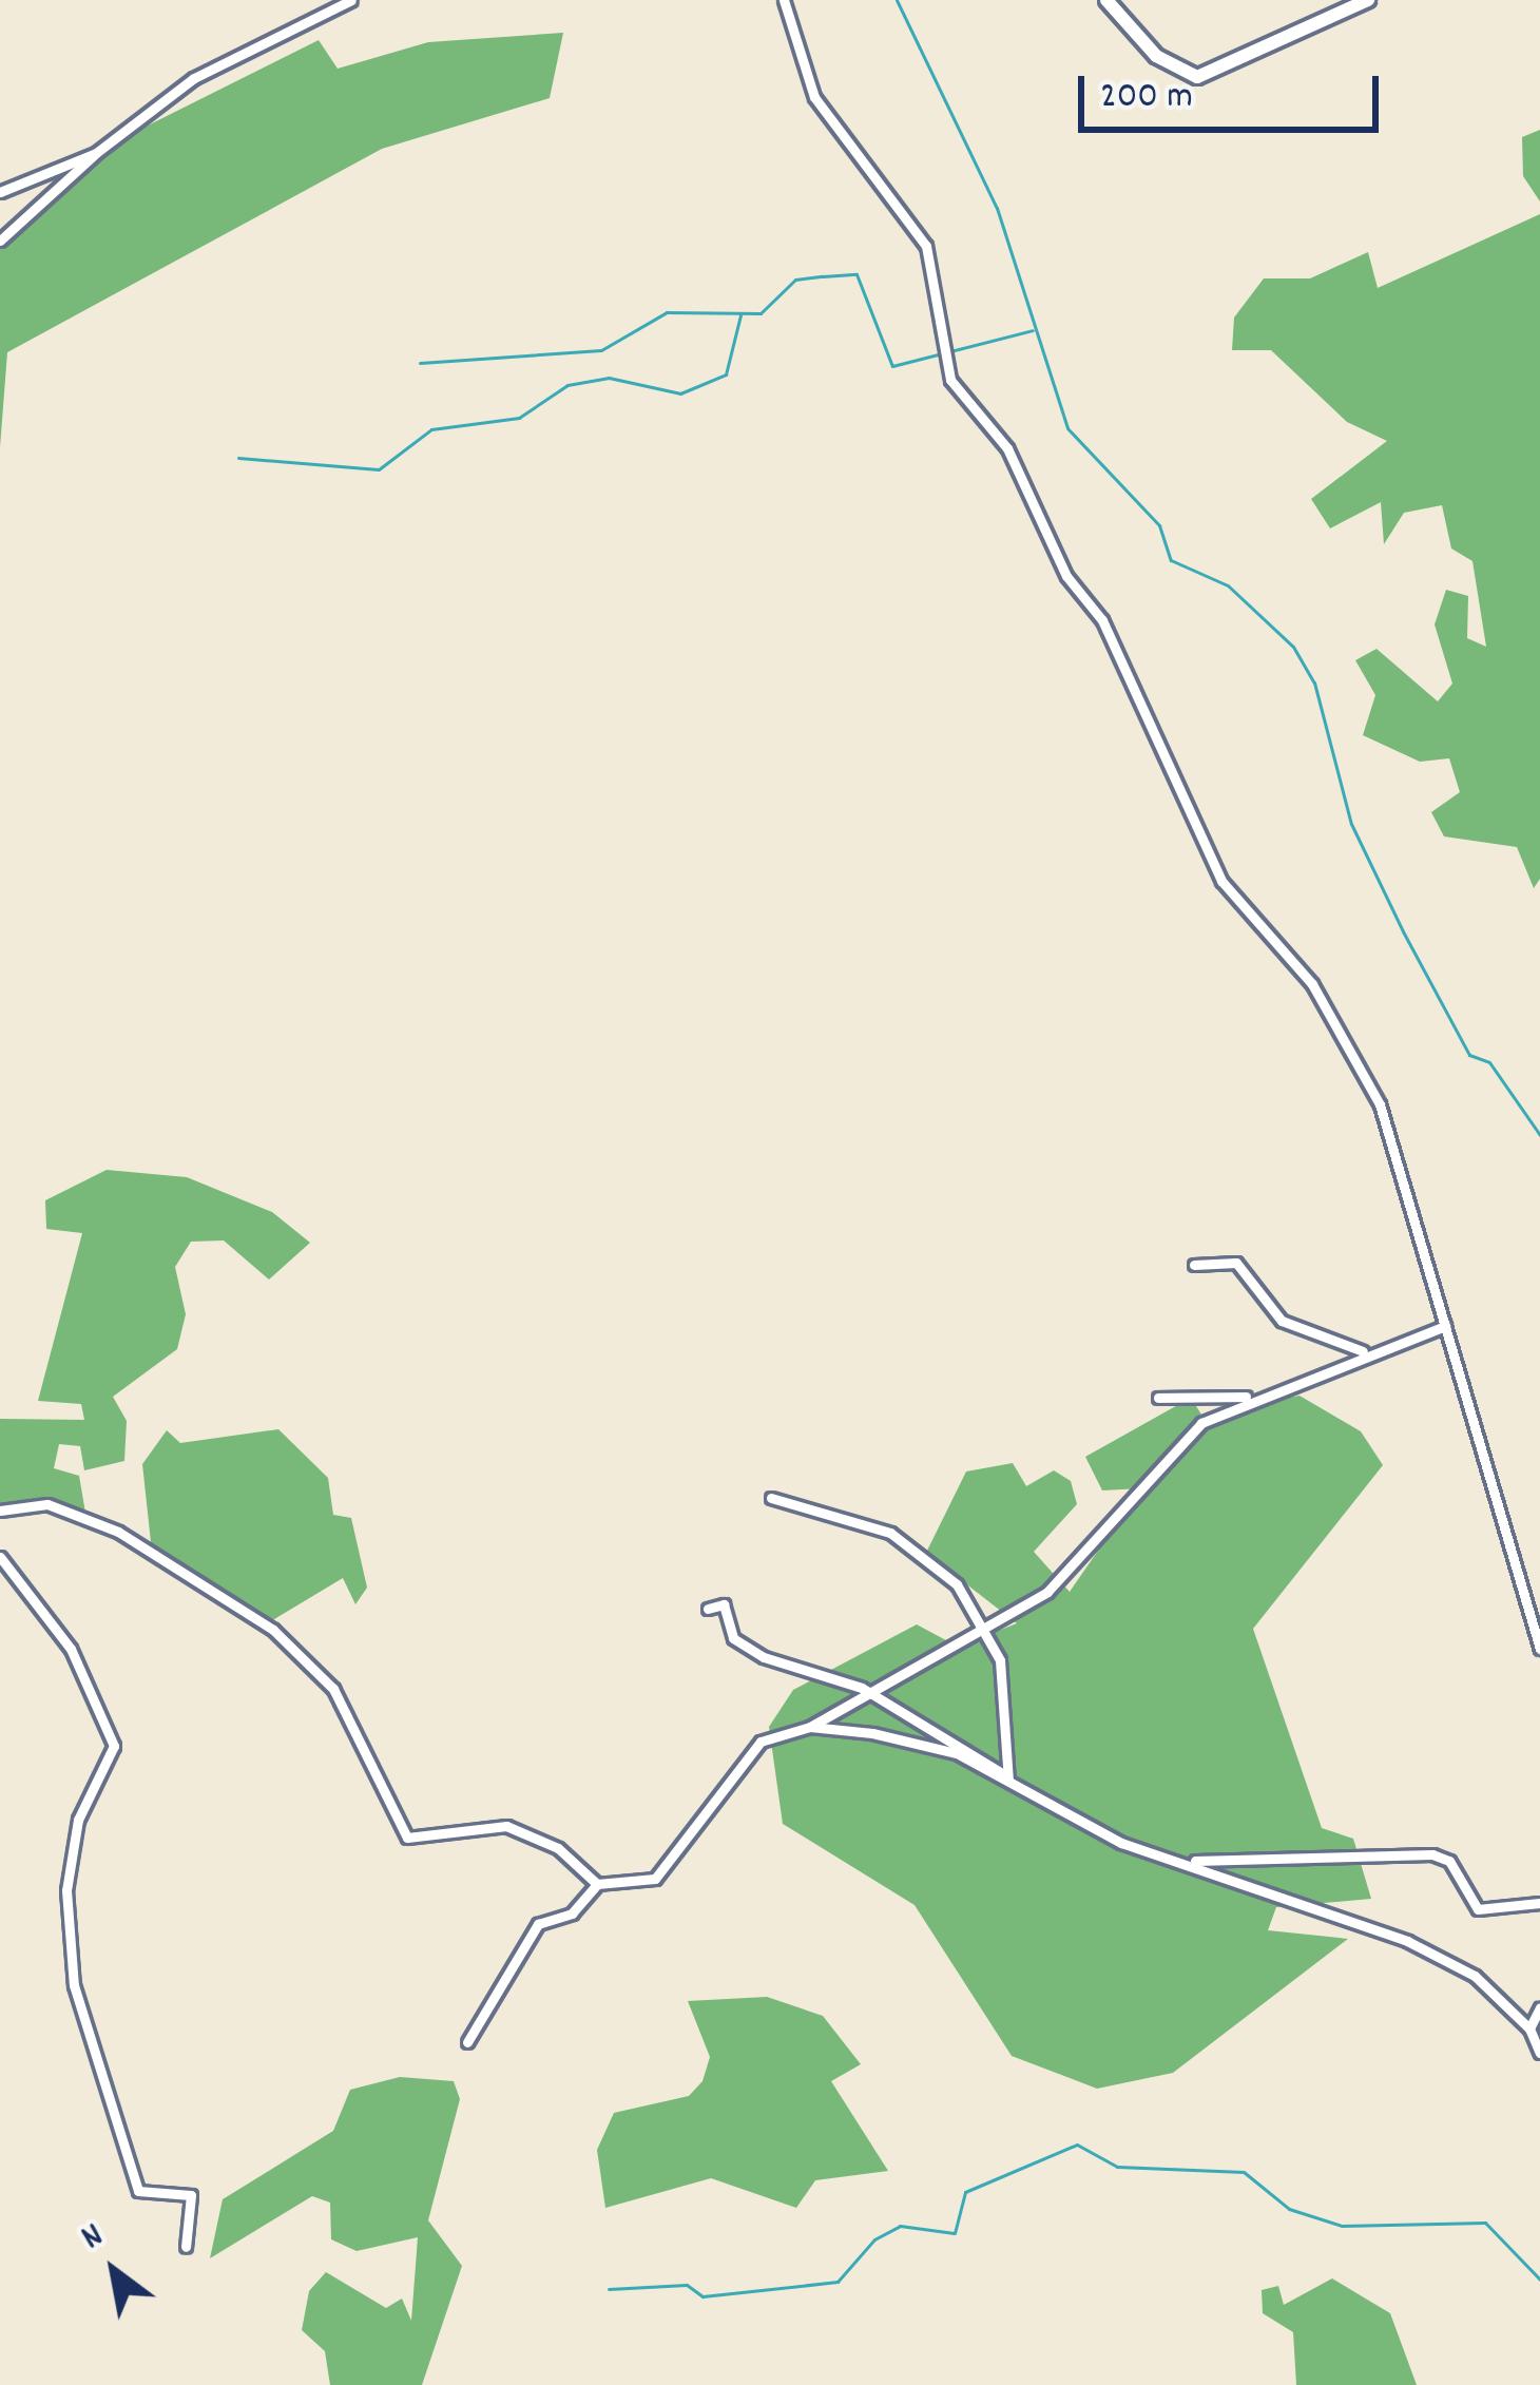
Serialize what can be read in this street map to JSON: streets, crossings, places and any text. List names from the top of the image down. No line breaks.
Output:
{"scale_bar":"200 m","north":"top left"}
